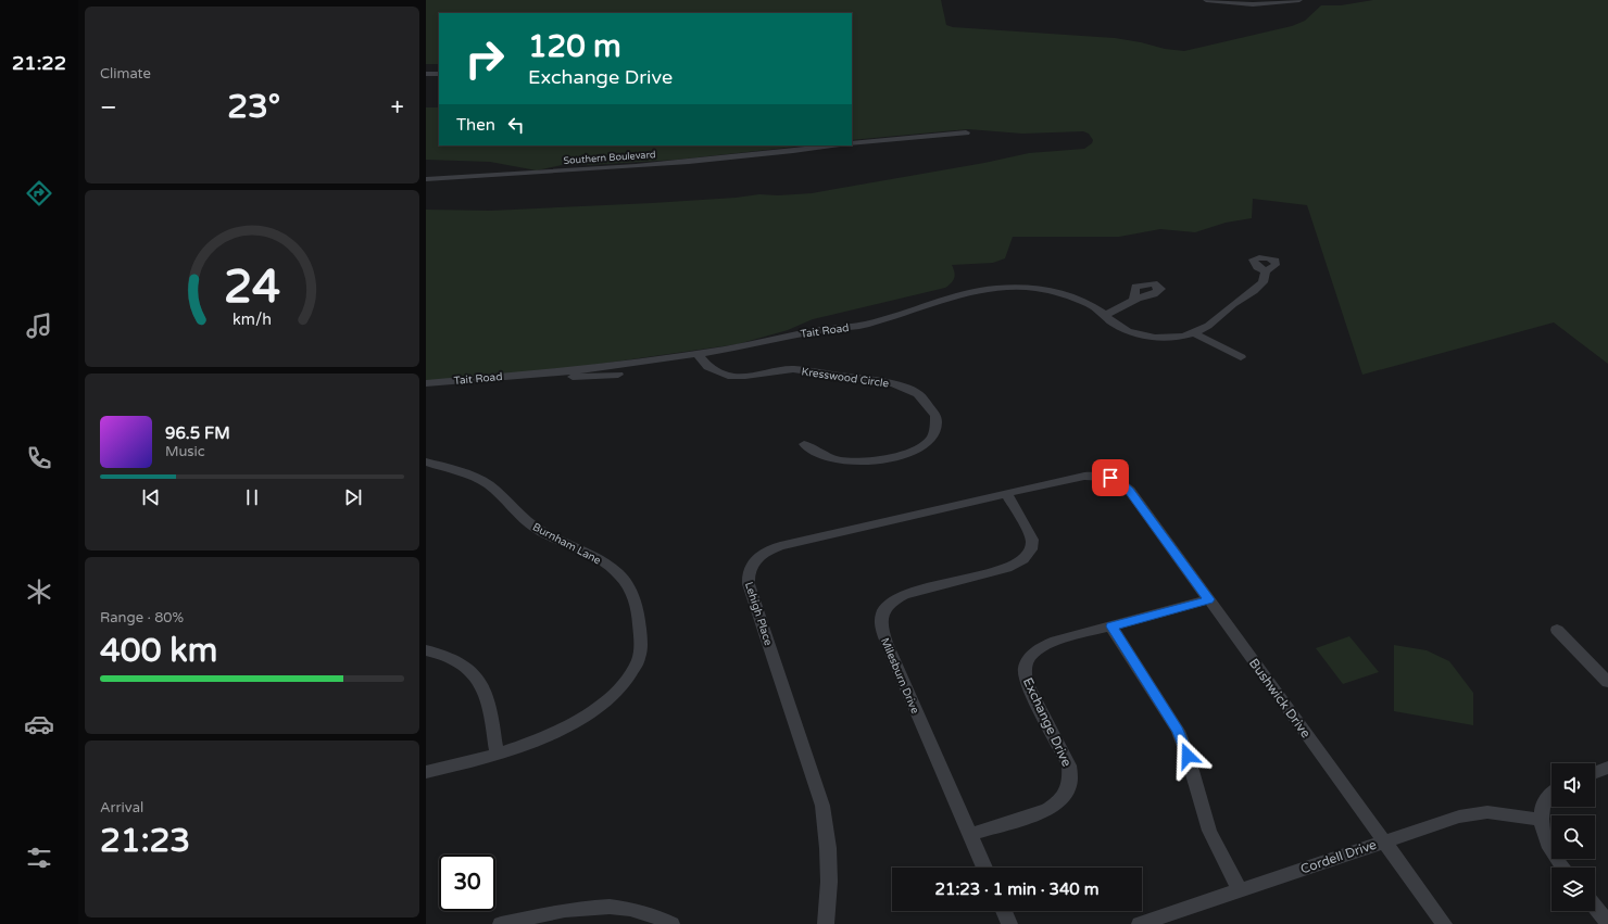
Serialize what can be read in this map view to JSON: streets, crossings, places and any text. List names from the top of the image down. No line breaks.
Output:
{"streets":{"street":["Southern Boulevard","Tait Road","Kresswood Circle","Burnham Lane","Lehigh Place","Milesburn Drive","Bushwick Drive","Exchange Drive","Cordell Drive"]},"crossings":[["Tait Road","Kresswood Circle"],["Lehigh Place","Milesburn Drive"],["Lehigh Place","Bushwick Drive"],["Milesburn Drive","Exchange Drive"],["Bushwick Drive","Exchange Drive"],["Bushwick Drive","Cordell Drive"]],"page":{"tabs":"21:22","tile":["Climate",["Range · 80%","400 km"],["Arrival","21:23"]],"turn":["120 m","Exchange Drive"],"heat":["−","23°","+"],"then":"Then","song":["96.5 FM","Music"],"limit":"30","trip":"21:23 · 1 min · 340 m","gauge":["24","km/h"]}}
